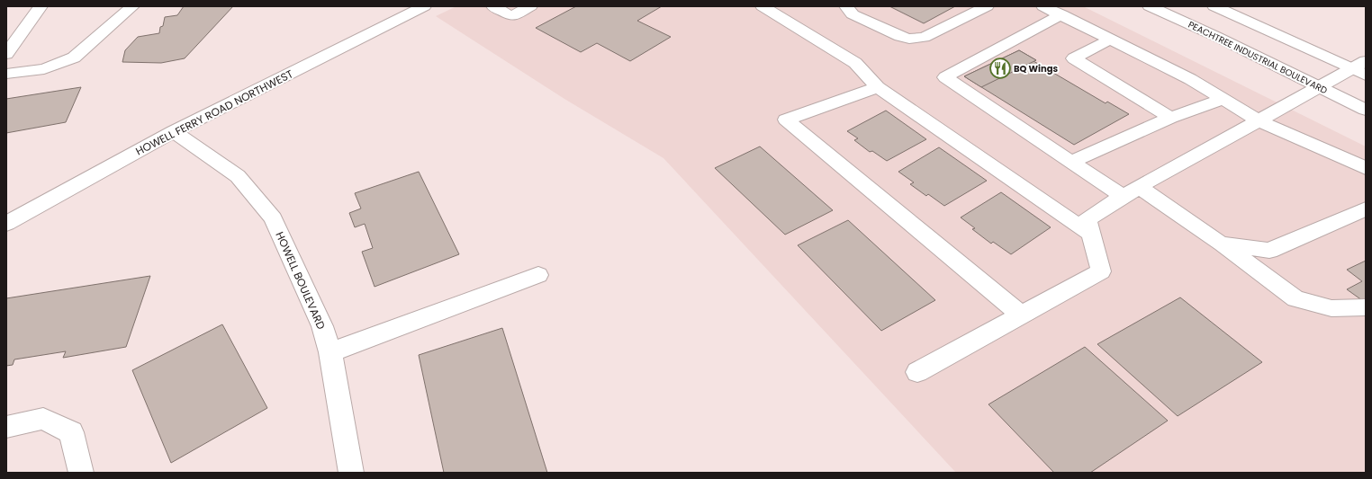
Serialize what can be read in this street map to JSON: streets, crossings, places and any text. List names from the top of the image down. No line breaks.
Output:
{"streets":{"main road":["PEACHTREE INDUSTRIAL BOULEVARD","HOWELL FERRY ROAD NORTHWEST","HOWELL BOULEVARD"]},"crossings":[["HOWELL FERRY ROAD NORTHWEST","HOWELL BOULEVARD"]],"places":{"restaurant":["BQ Wings"]}}
